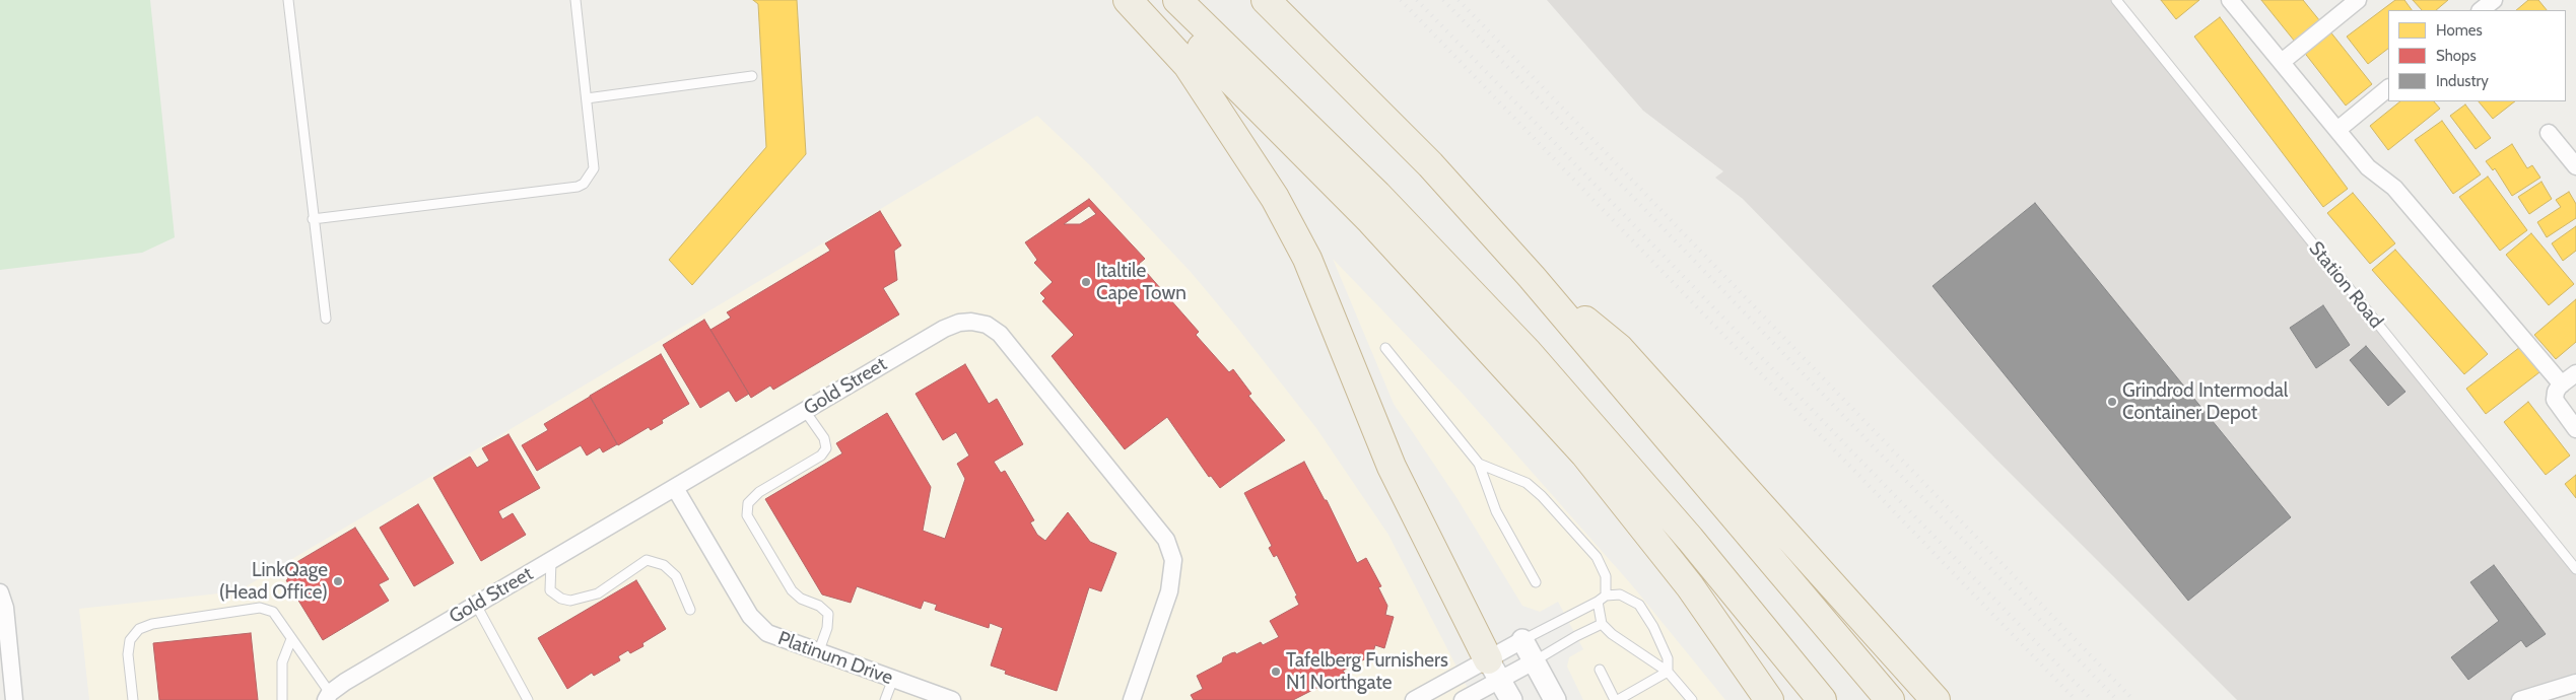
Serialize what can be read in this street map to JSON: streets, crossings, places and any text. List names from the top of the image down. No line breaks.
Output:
{"streets":{"street":["Gold Street","Platinum Drive"],"lane":["Station Road"]},"crossings":[["Gold Street","Platinum Drive"]],"places":["Italtile Cape Town","Grindrod Intermodal Container Depot","LinkQage (Head Office)","Tafelberg Furnishers N1 Northgate"],"legend":["Homes","Shops","Industry"]}
